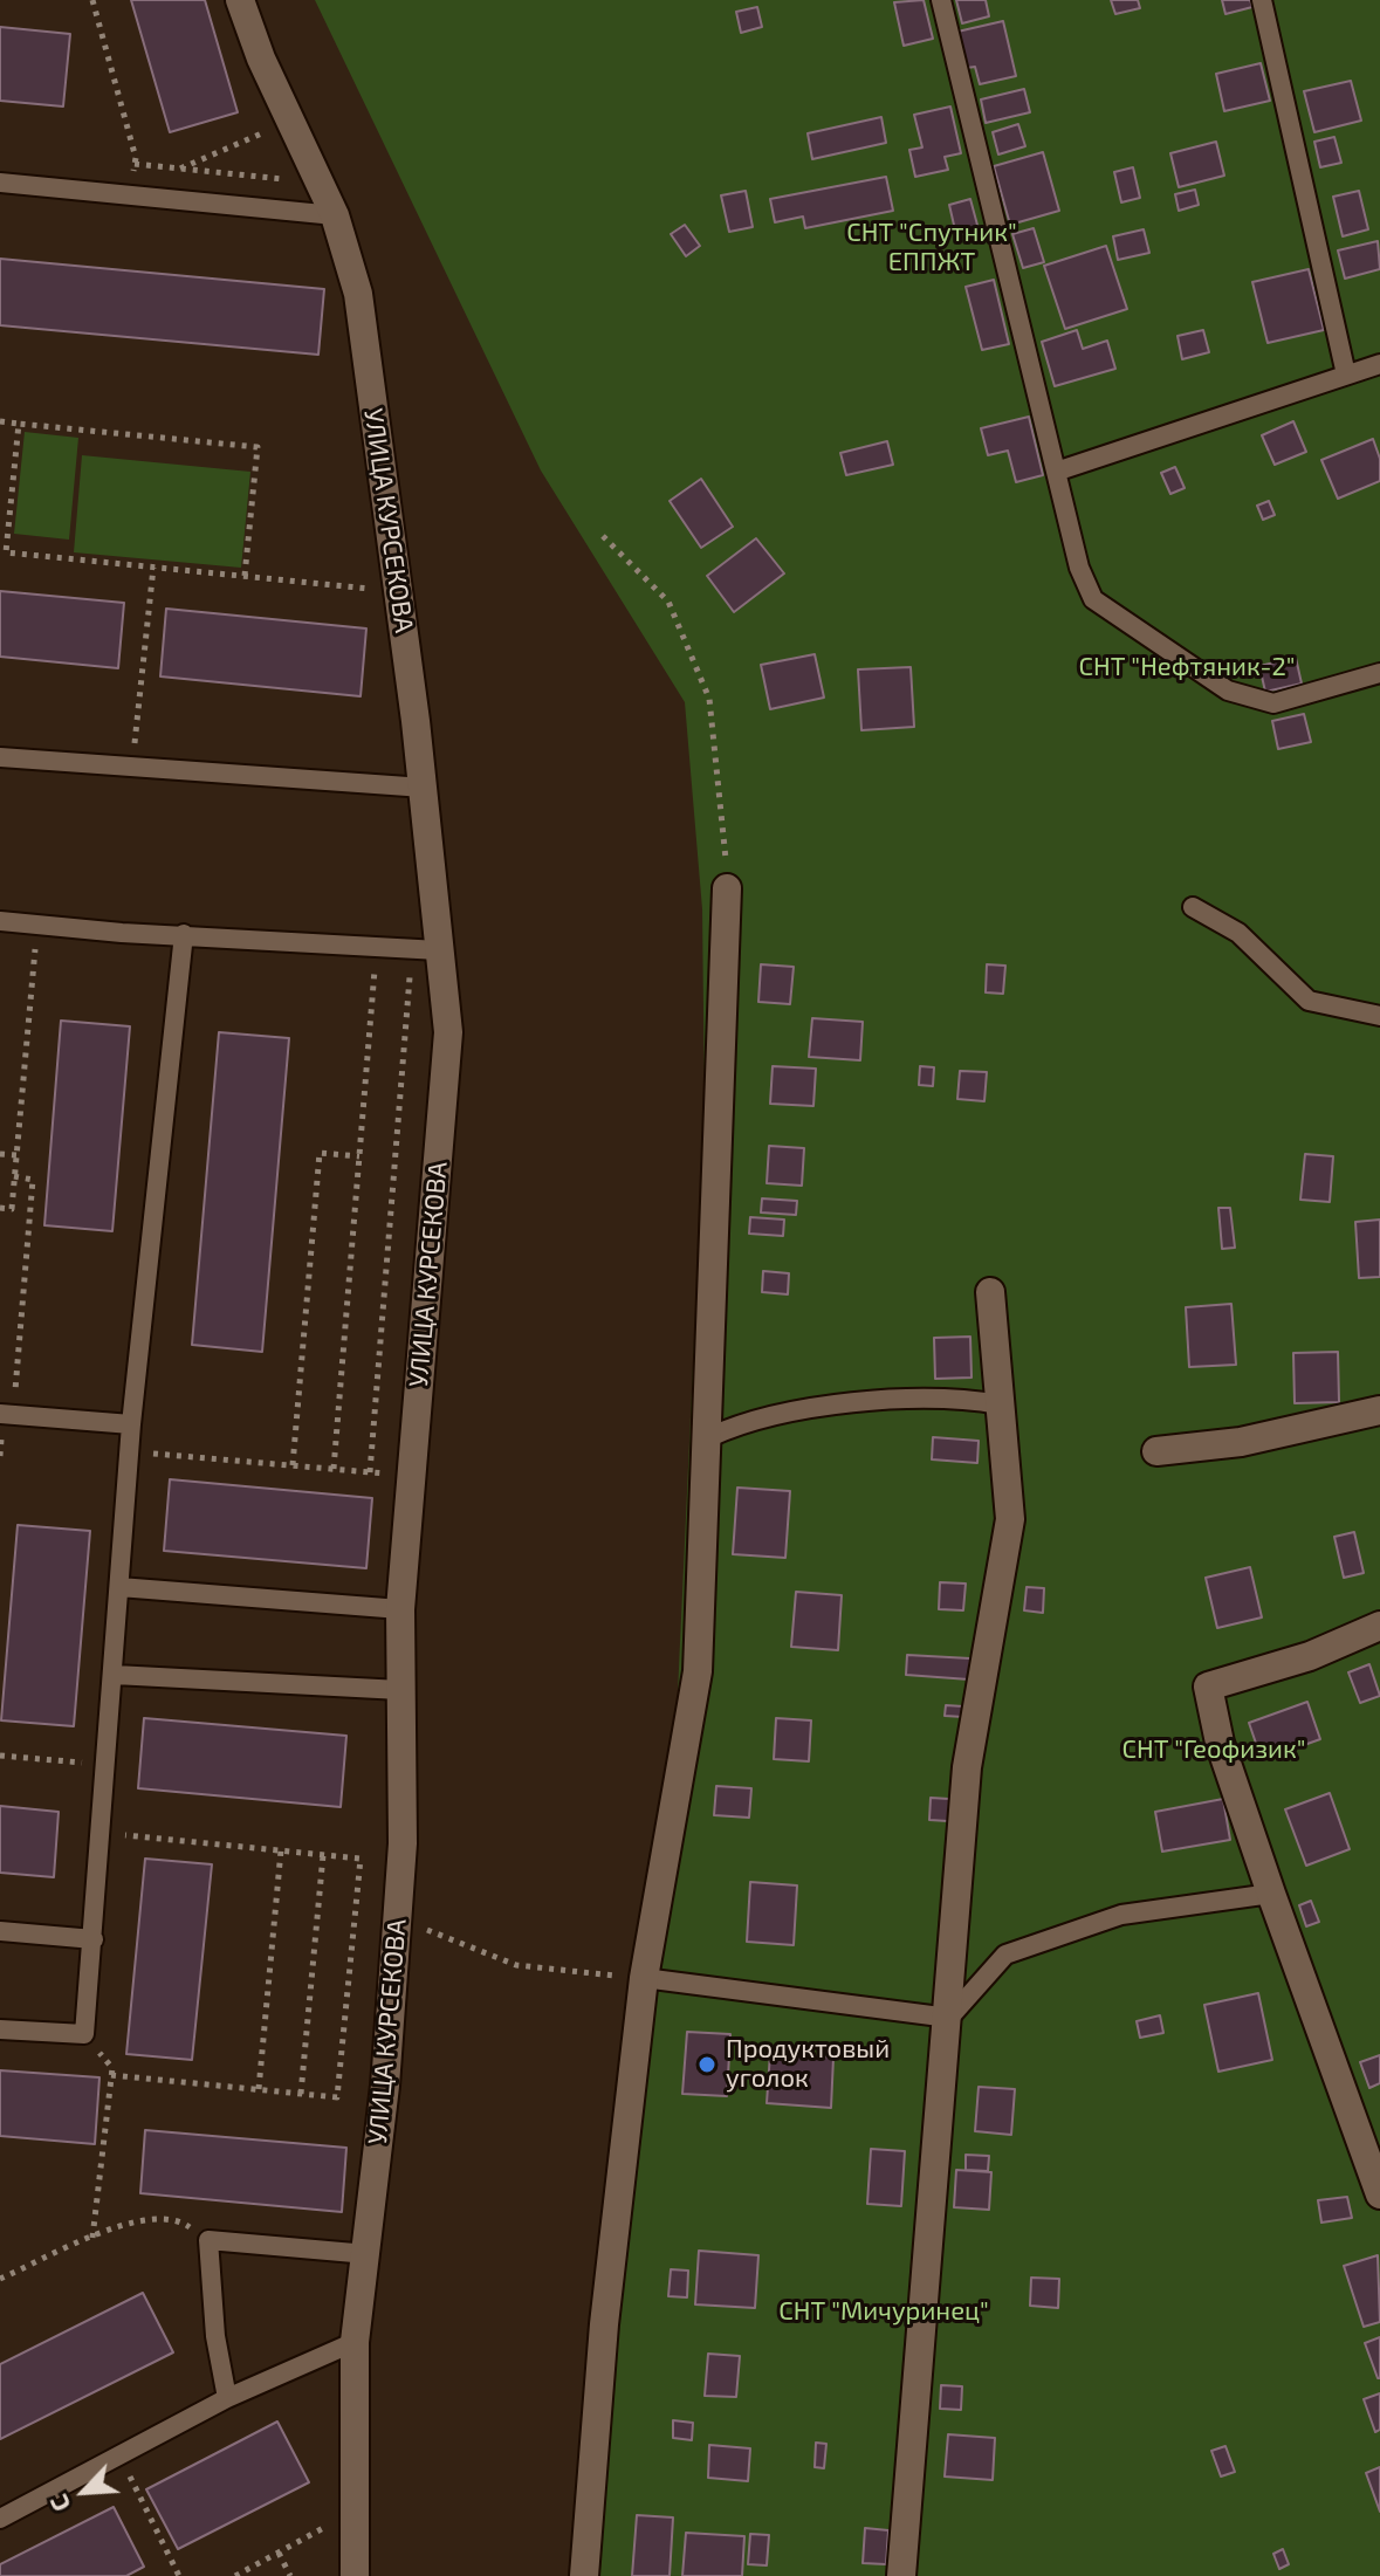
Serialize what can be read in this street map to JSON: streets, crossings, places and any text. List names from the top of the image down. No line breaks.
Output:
{"streets":{"street":["УЛИЦА КУРСЕКОВА"]},"parks":["СНТ \"Спутник\" ЕППЖТ","СНТ \"Нефтяник-2\"","СНТ \"Геофизик\"","СНТ \"Мичуринец\""],"places":["Продуктовый уголок"],"north":"bottom left"}
